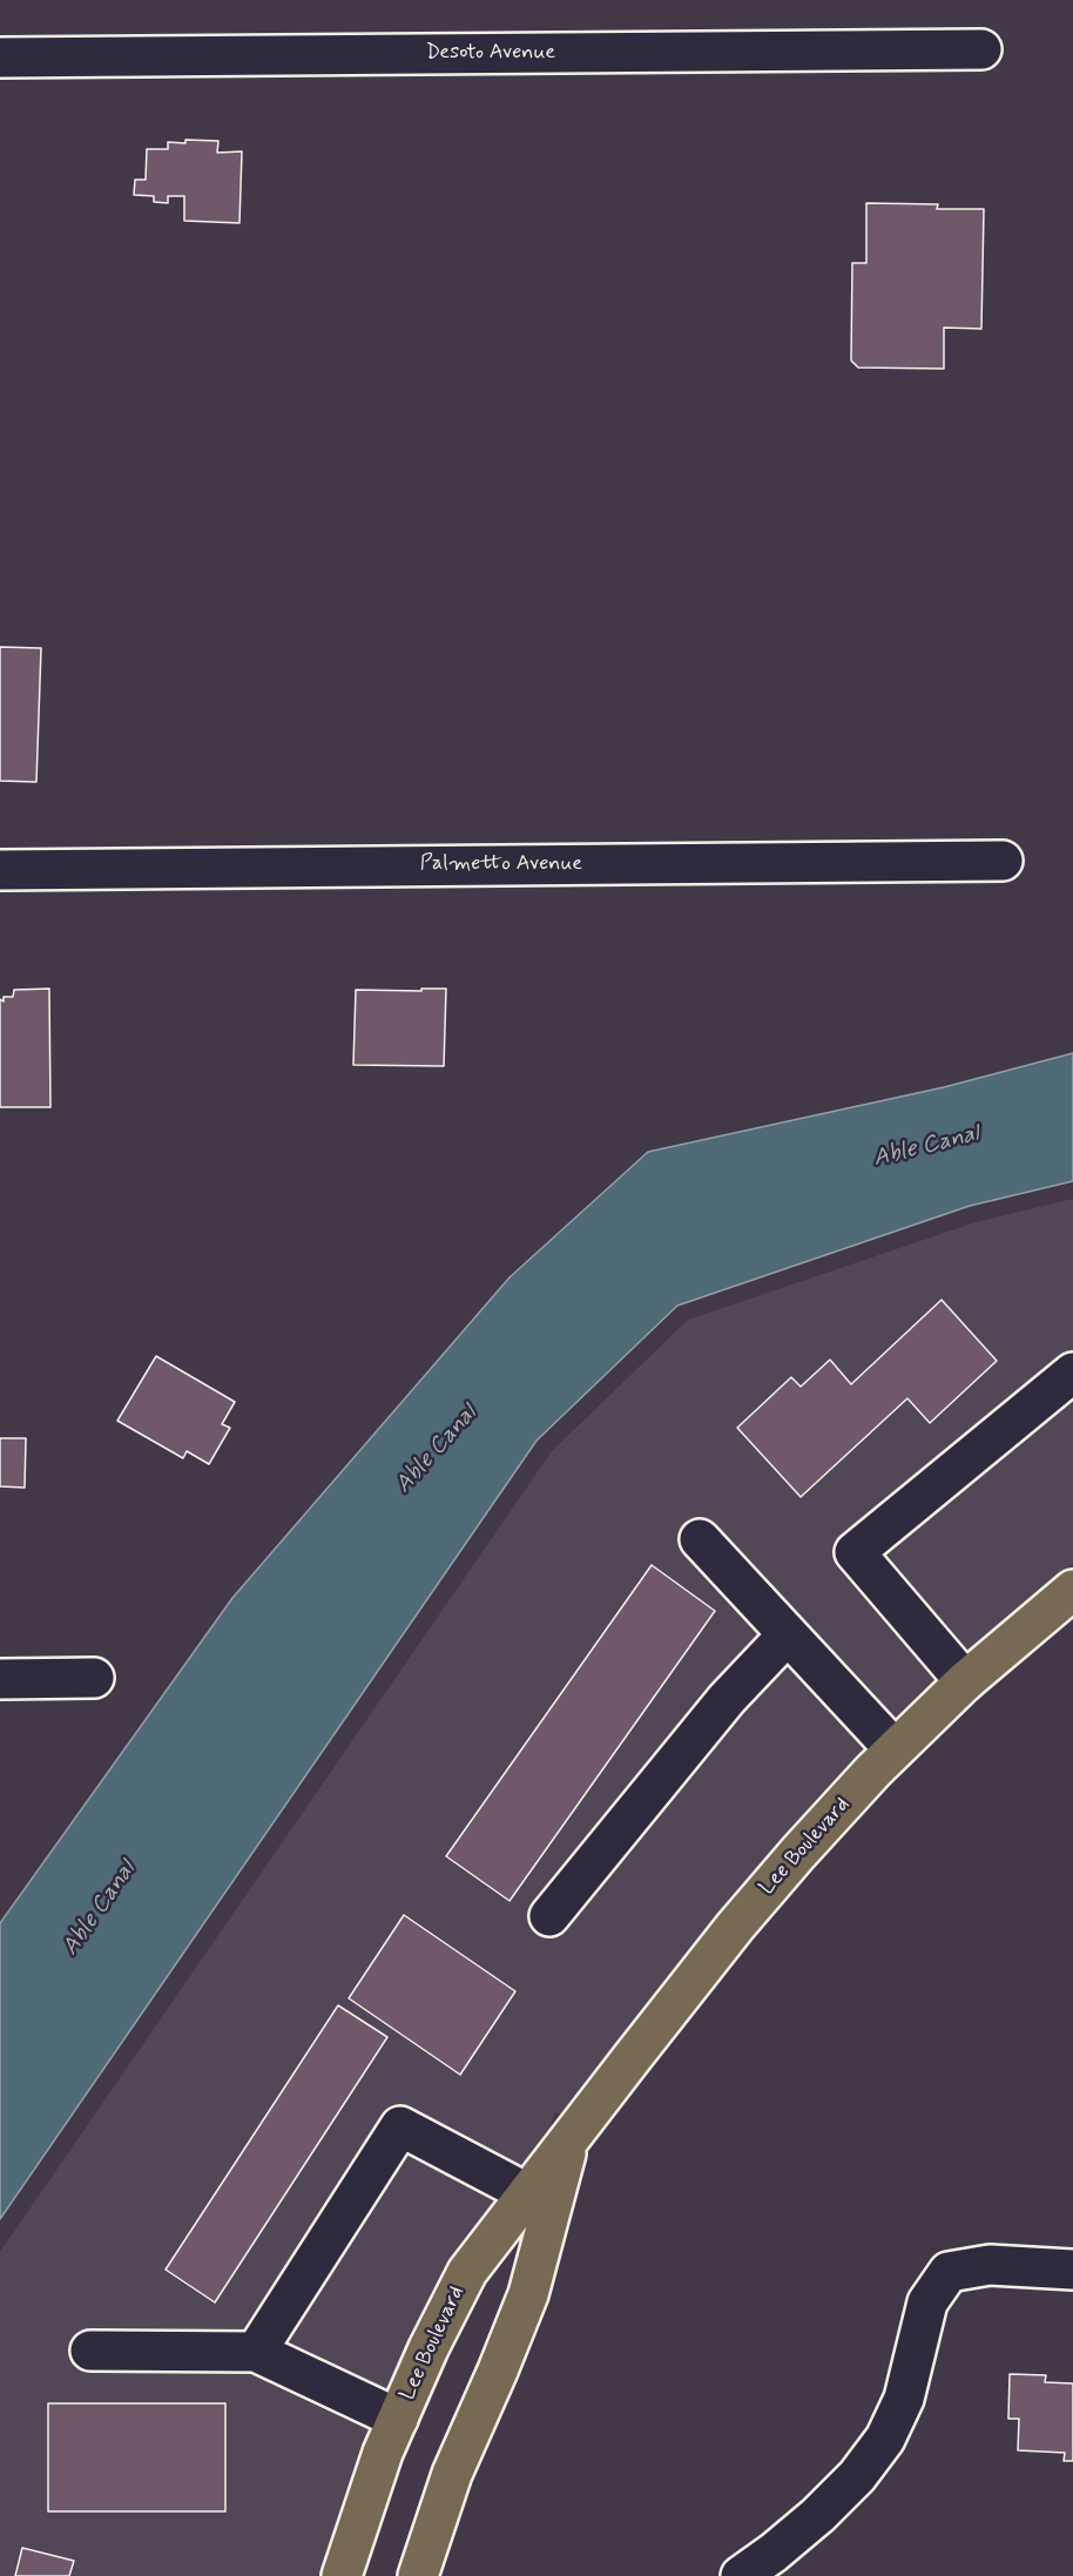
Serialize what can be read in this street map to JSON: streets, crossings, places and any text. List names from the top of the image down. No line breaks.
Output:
{"streets":{"main road":["Lee Boulevard"],"street":["Desoto Avenue","Palmetto Avenue"]},"water":["Able Canal"]}
